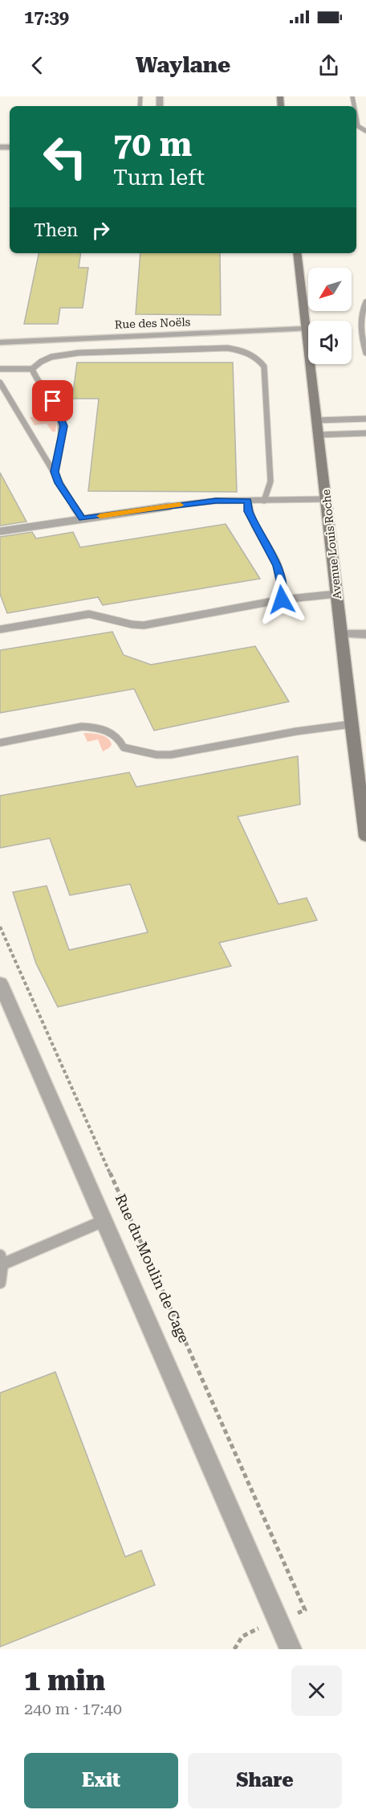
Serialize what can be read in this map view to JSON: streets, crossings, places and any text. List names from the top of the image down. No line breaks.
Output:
{"streets":{"main road":["Avenue Louis Roche"],"street":["Rue des Noëls","Rue du Moulin de Cage"]},"crossings":[["Rue des Noëls","Avenue Louis Roche"]],"north":"bottom left","page":{"status":"17:39","header":"Waylane","turn":["70 m","Turn left"],"then":"Then","heading":["1 min","240 m · 17:40"],"buttons":["Exit","Share"]}}
